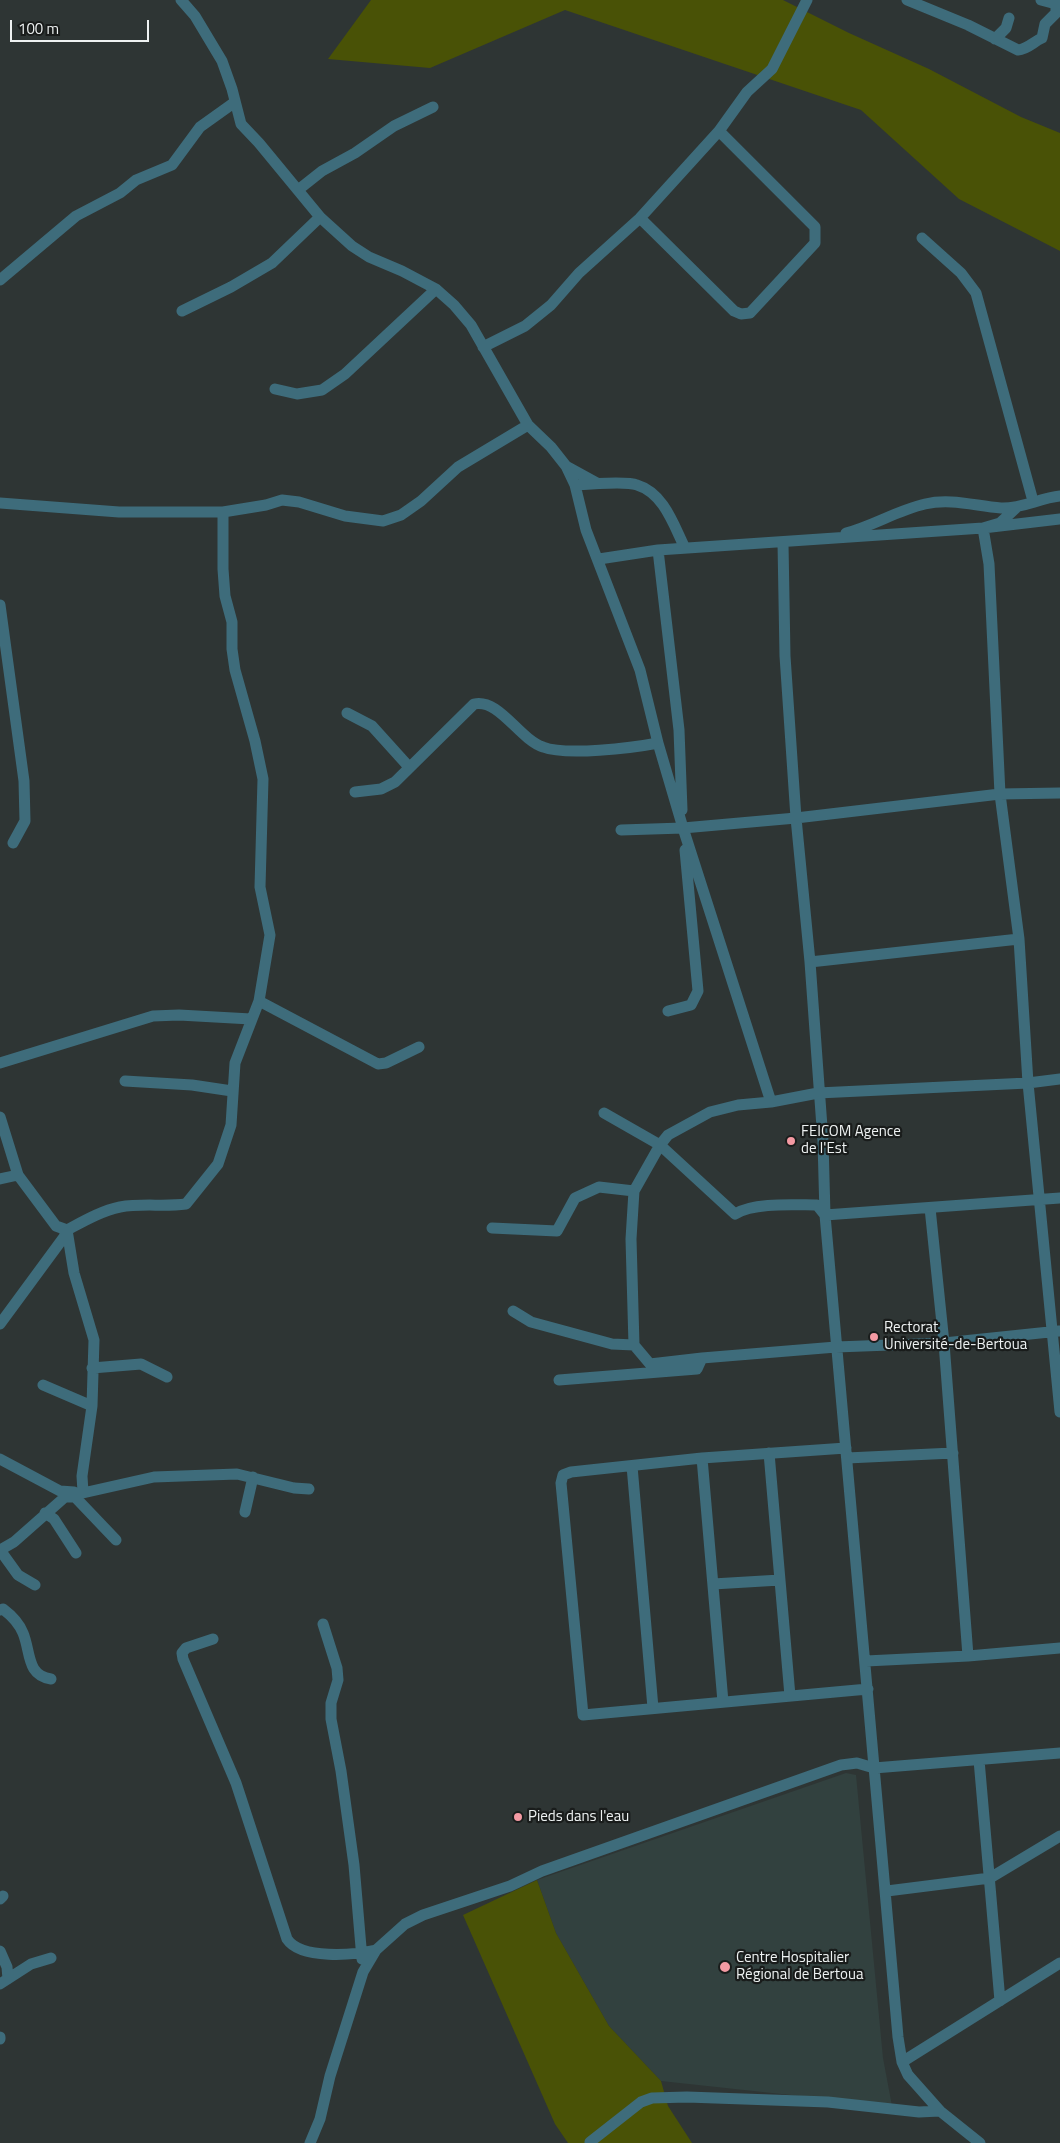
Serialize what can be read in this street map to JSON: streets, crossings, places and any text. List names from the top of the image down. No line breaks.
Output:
{"places":["FEICOM Agence de l'Est","Rectorat Université-de-Bertoua","Pieds dans l'eau","Centre Hospitalier Régional de Bertoua"],"scale_bar":"100 m"}
